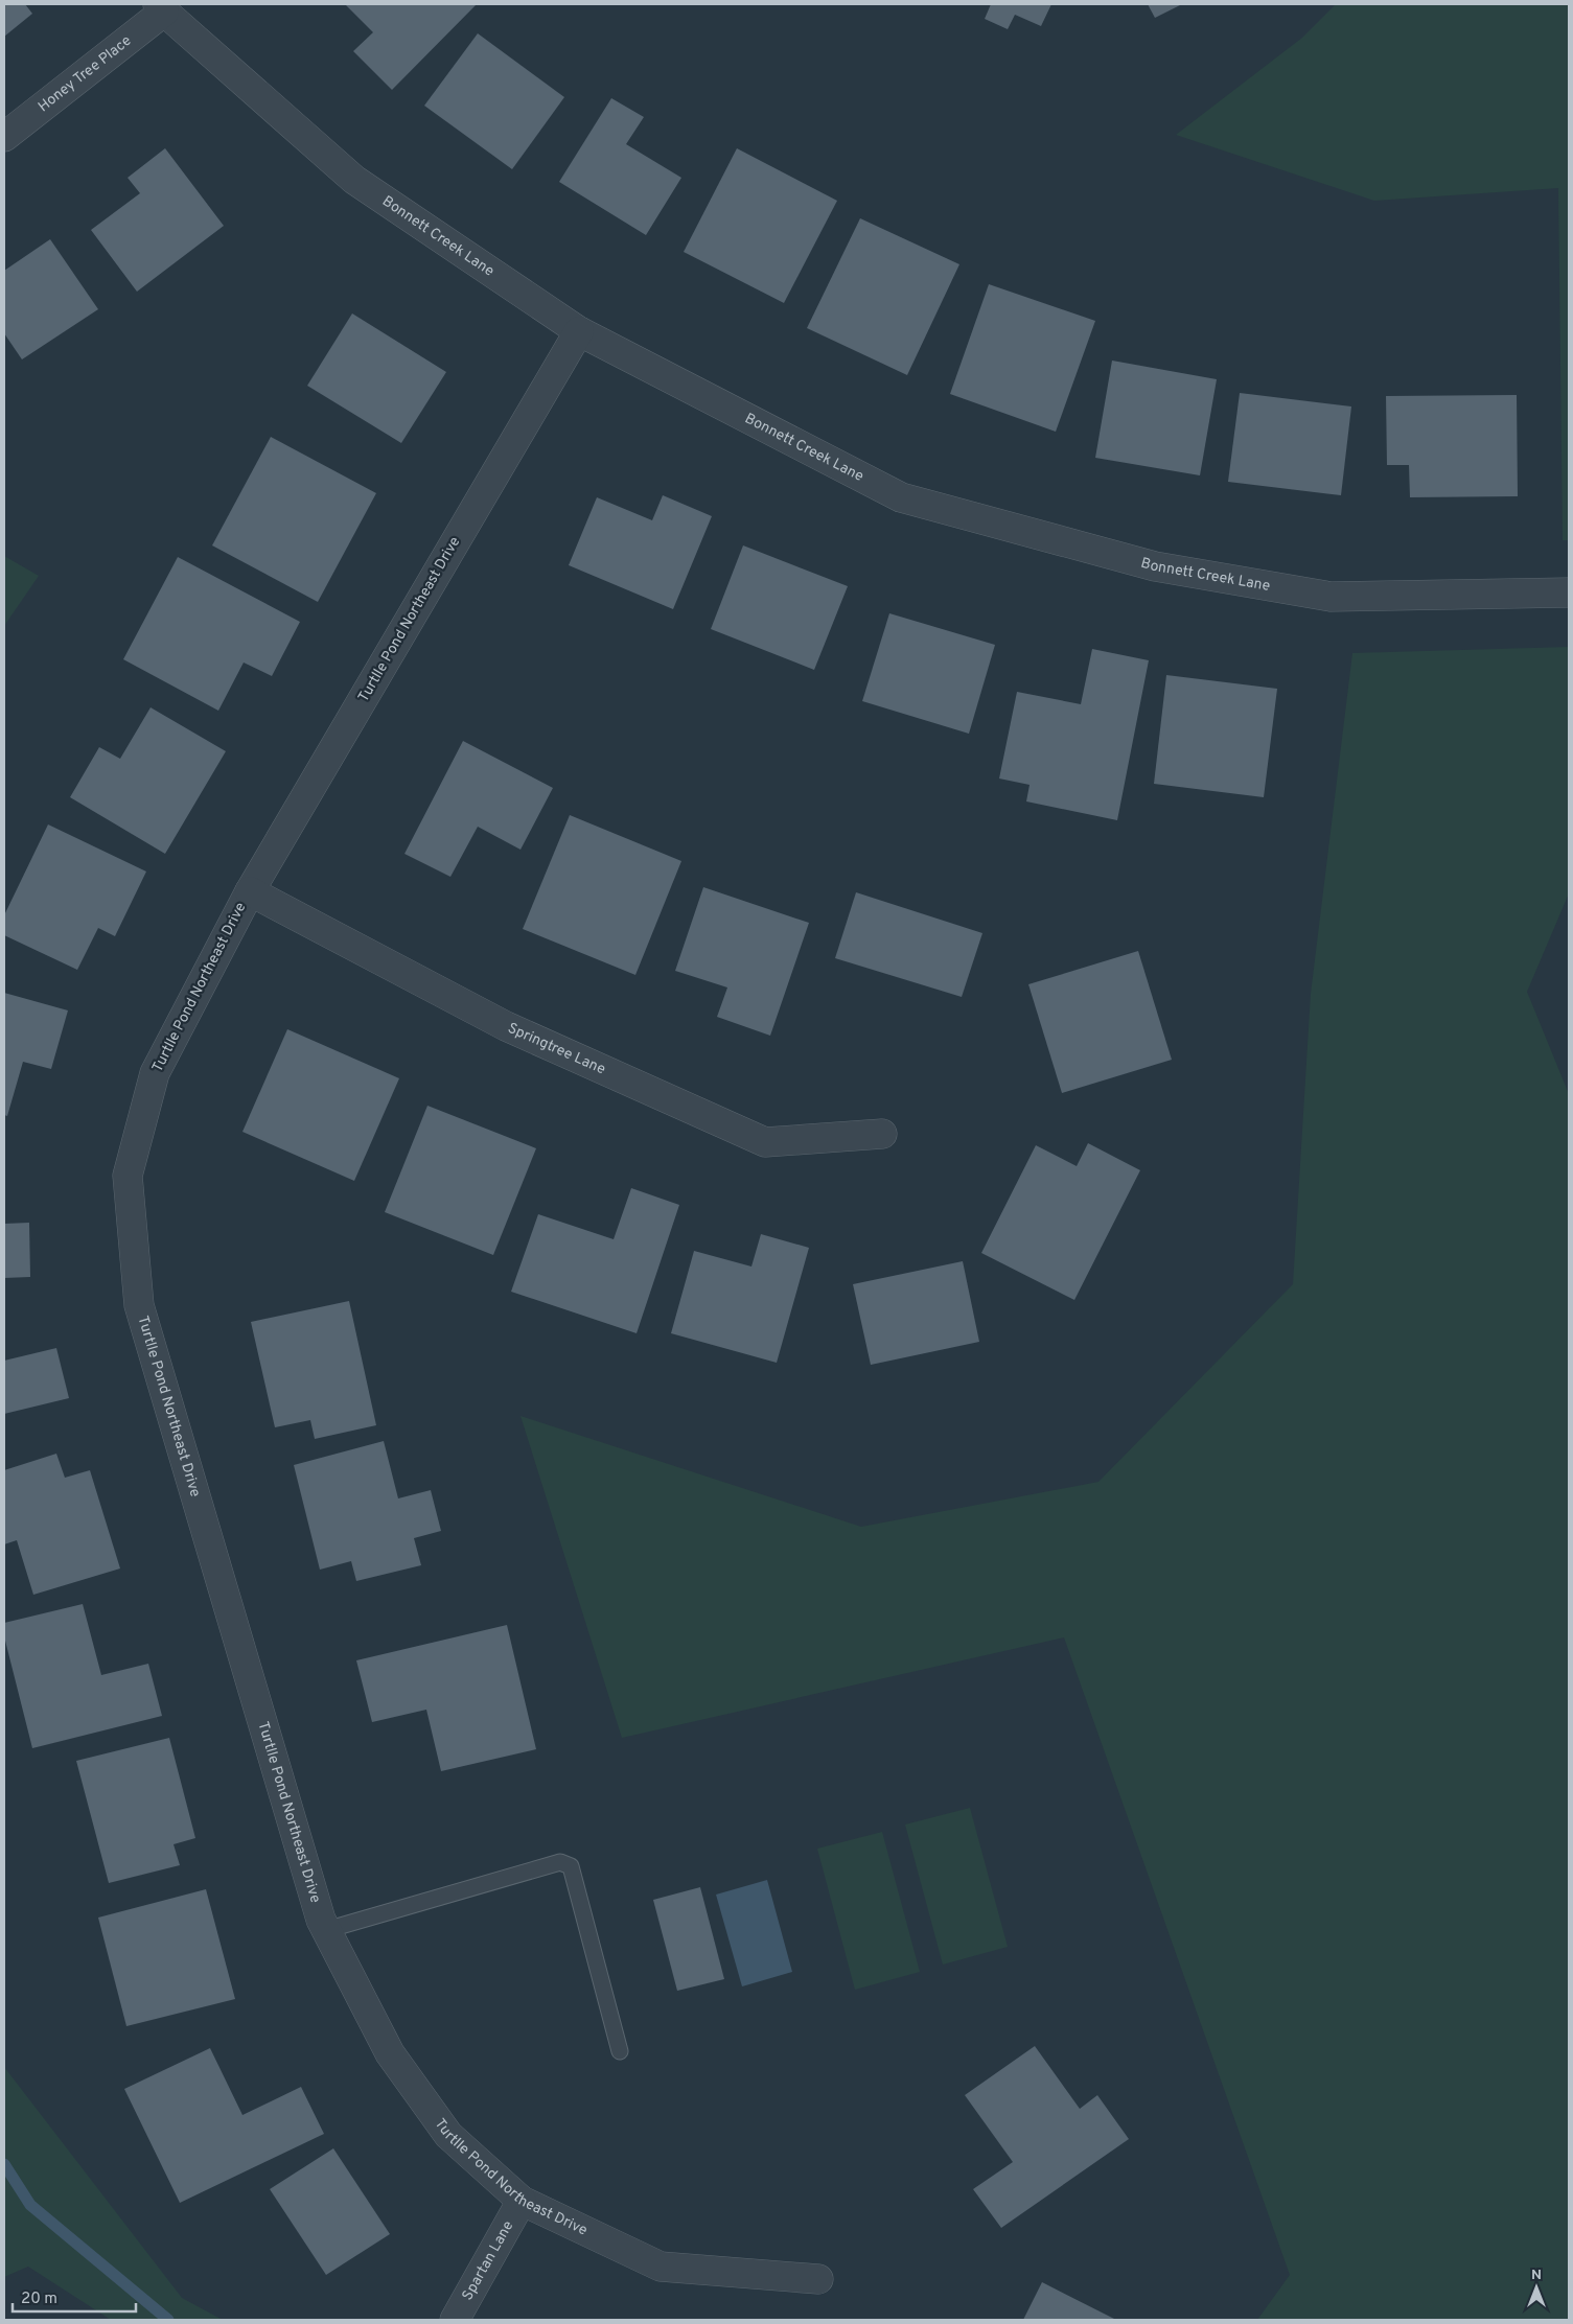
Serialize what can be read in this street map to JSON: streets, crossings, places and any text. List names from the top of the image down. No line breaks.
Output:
{"streets":{"street":["Honey Tree Place","Bonnett Creek Lane","Turtlle Pond Northeast Drive","Springtree Lane","Spartan Lane"]},"crossings":[["Honey Tree Place","Bonnett Creek Lane"],["Bonnett Creek Lane","Turtlle Pond Northeast Drive"],["Turtlle Pond Northeast Drive","Springtree Lane"],["Turtlle Pond Northeast Drive","Spartan Lane"]],"scale_bar":"20 m","north":"top"}
